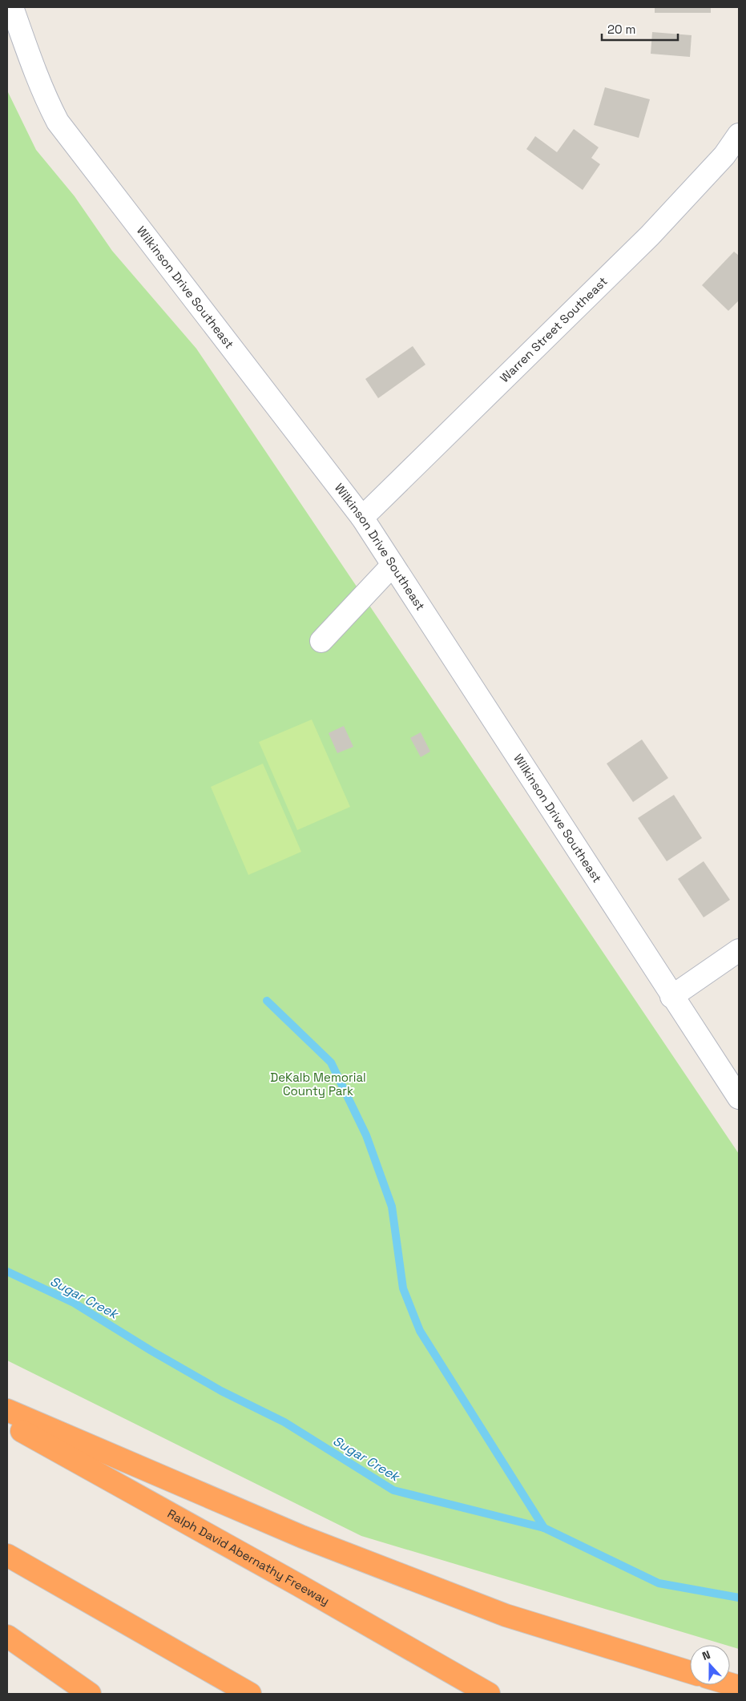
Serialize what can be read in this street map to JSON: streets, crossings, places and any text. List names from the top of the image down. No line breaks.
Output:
{"streets":{"highway":["Ralph David Abernathy Freeway"],"street":["Wilkinson Drive Southeast","Warren Street Southeast"]},"crossings":[["Wilkinson Drive Southeast","Warren Street Southeast"]],"water":["Sugar Creek"],"parks":["DeKalb Memorial County Park"],"scale_bar":"20 m","north":"top"}
